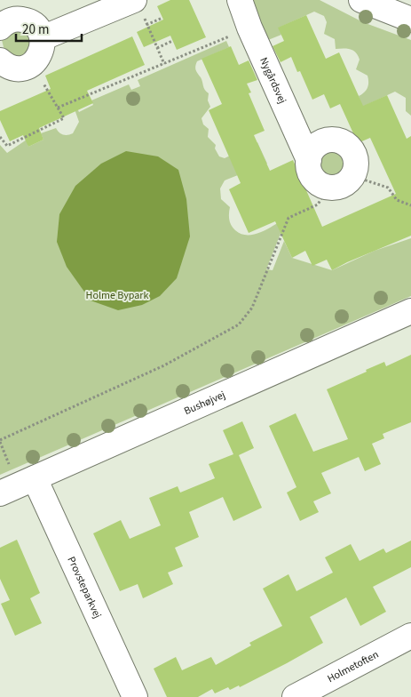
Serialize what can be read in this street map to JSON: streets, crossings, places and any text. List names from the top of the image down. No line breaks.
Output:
{"streets":{"street":["Nygårdsvej","Bushøjvej","Provsteparkvej","Holmetoften"]},"crossings":[["Bushøjvej","Provsteparkvej"]],"parks":["Holme Bypark"],"scale_bar":"20 m"}
